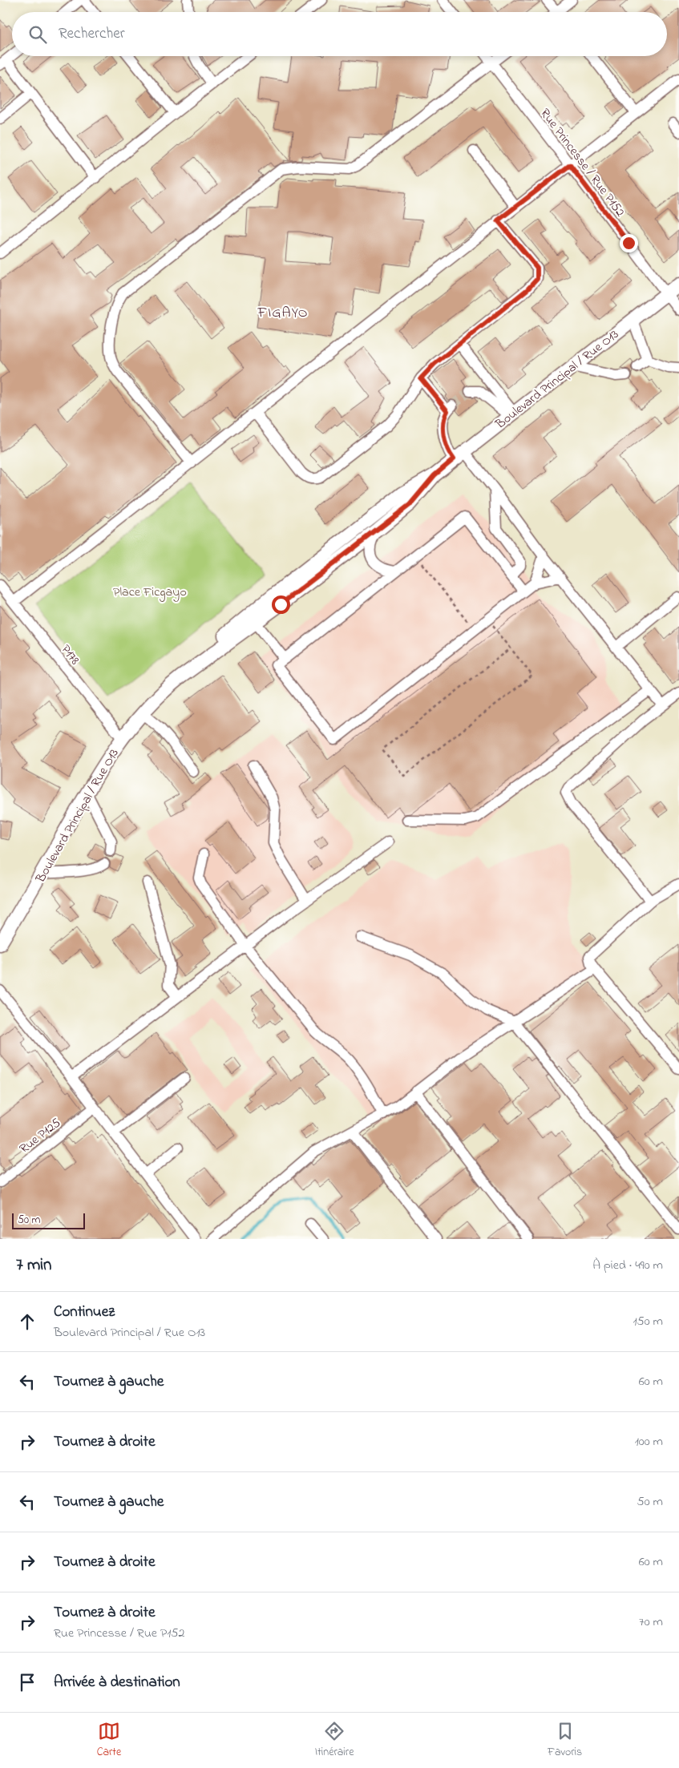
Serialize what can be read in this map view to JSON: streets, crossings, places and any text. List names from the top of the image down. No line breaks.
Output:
{"streets":{"main road":["Boulevard Principal / Rue O13"],"street":["Rue Princesse / Rue P152","P178","Rue P125"]},"crossings":[["Rue Princesse / Rue P152","Boulevard Principal / Rue O13"],["Boulevard Principal / Rue O13","P178"]],"districts":["FIGAYO"],"parks":["Place Ficgayo"],"scale_bar":"50 m","page":{"search":"Rechercher","scale":"50 m","heading":["7 min","À pied · 490 m"],"list":[["Continuez","Boulevard Principal / Rue O13","150 m"],["Tournez à gauche","60 m"],["Tournez à droite","100 m"],["Tournez à gauche","50 m"],["Tournez à droite","60 m"],["Tournez à droite","Rue Princesse / Rue P152","70 m"],"Arrivée à destination"],"nav":["Carte","Itinéraire","Favoris"]}}
